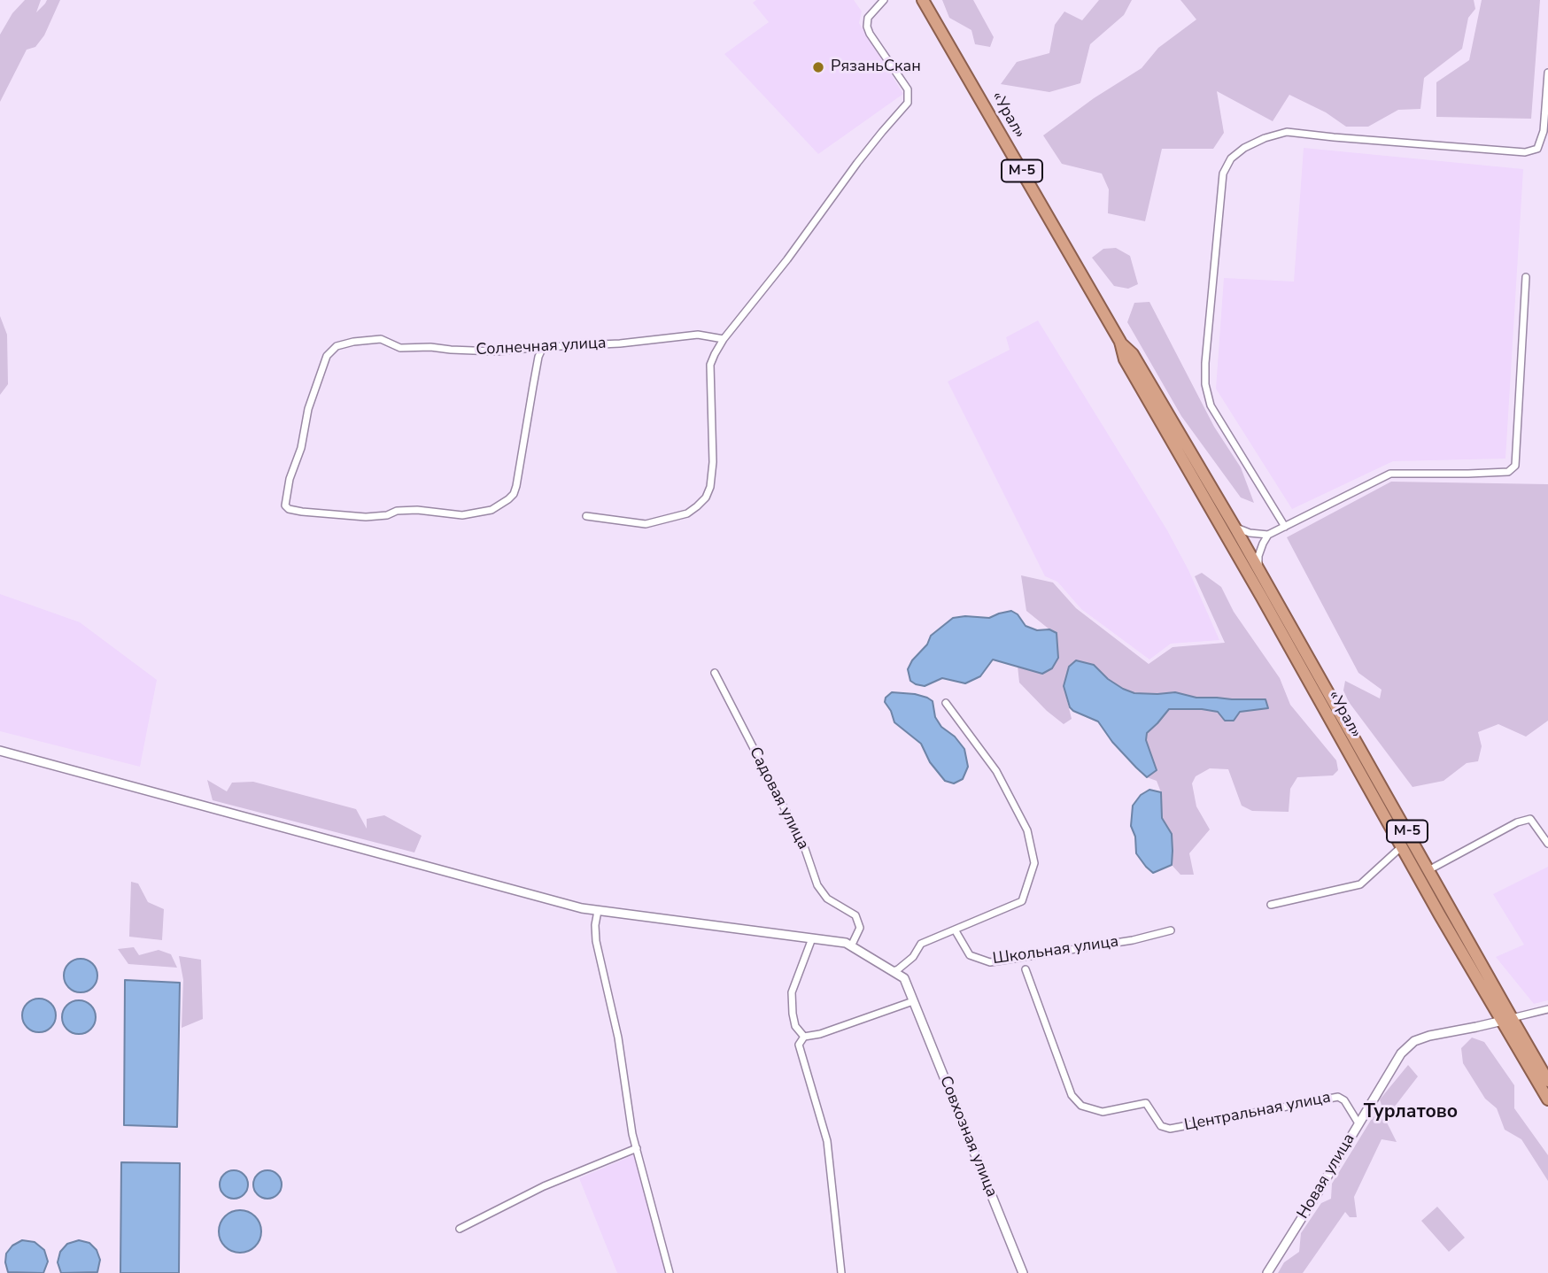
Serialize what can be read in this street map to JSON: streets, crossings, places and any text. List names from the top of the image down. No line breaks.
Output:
{"streets":{"highway":["«Урал»","М-5"],"street":["Солнечная улица","Садовая улица","Школьная улица","Центральная улица","Совхозная улица","Новая улица"]},"crossings":[["«Урал»","Новая улица"],["Центральная улица","Новая улица"]],"districts":["Турлатово"],"places":["РязаньСкан"]}
